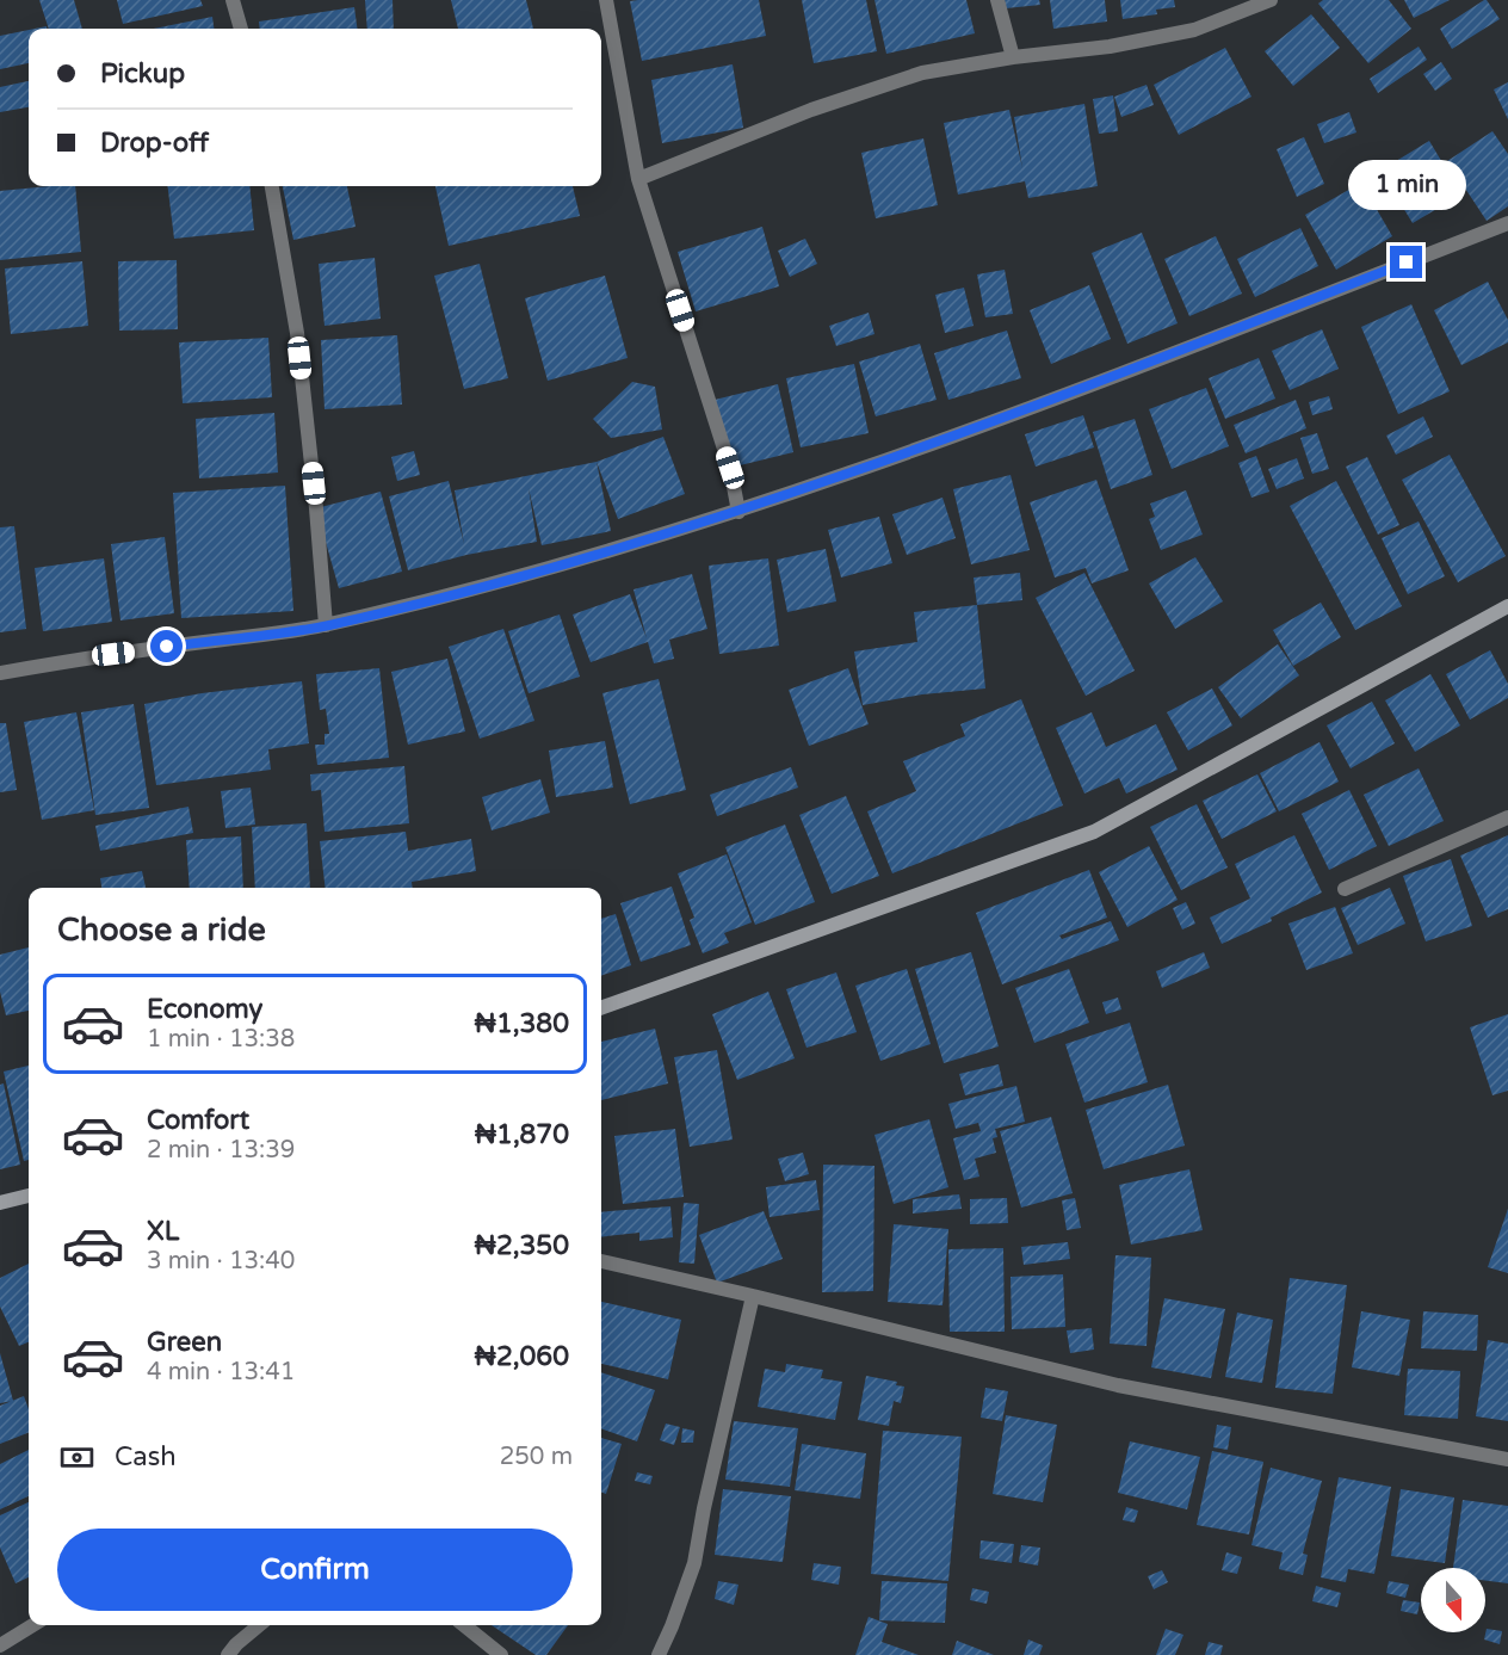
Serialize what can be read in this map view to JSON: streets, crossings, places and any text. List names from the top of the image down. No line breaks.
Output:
{"north":"bottom","page":{"banner":["Pickup","Drop-off"],"bubble":"1 min","heading":"Choose a ride","list":[{"name":"Economy","note":"1 min · 13:38","value":"₦1,380"},{"name":"Comfort","note":"2 min · 13:39","value":"₦1,870"},{"name":"XL","note":"3 min · 13:40","value":"₦2,350"},{"name":"Green","note":"4 min · 13:41","value":"₦2,060"}],"pay":["Cash","250 m"],"buttons":"Confirm"}}
